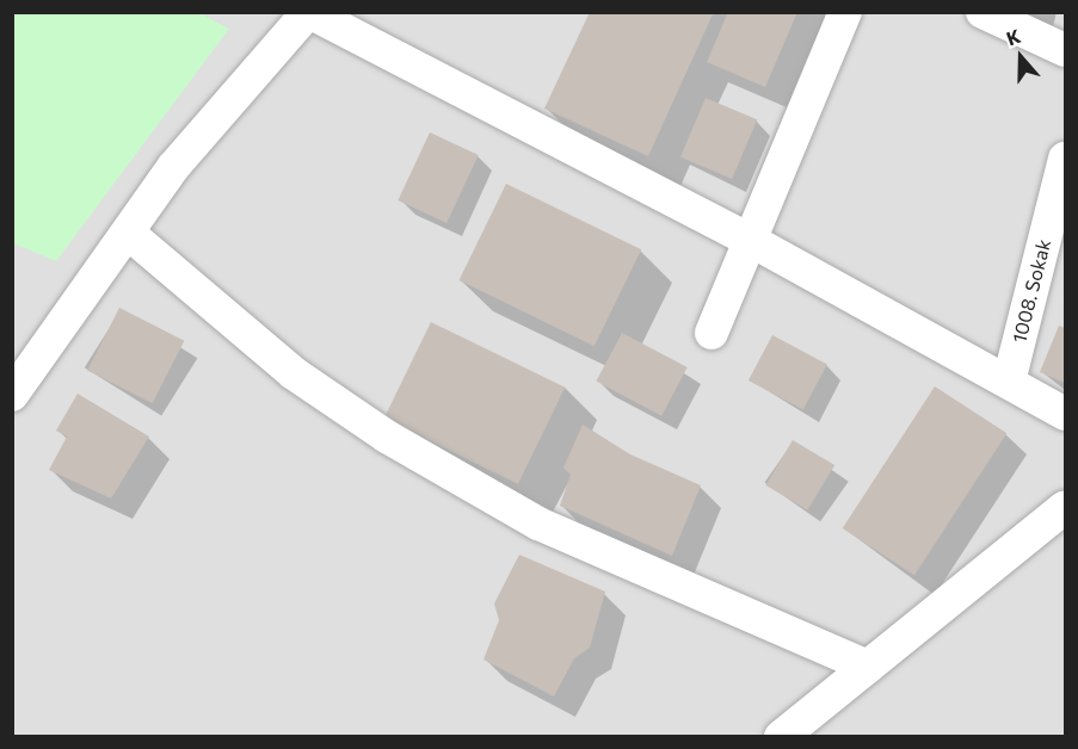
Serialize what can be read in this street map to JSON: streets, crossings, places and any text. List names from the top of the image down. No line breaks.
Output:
{"streets":{"street":["1008. Sokak"]},"north":"top"}
